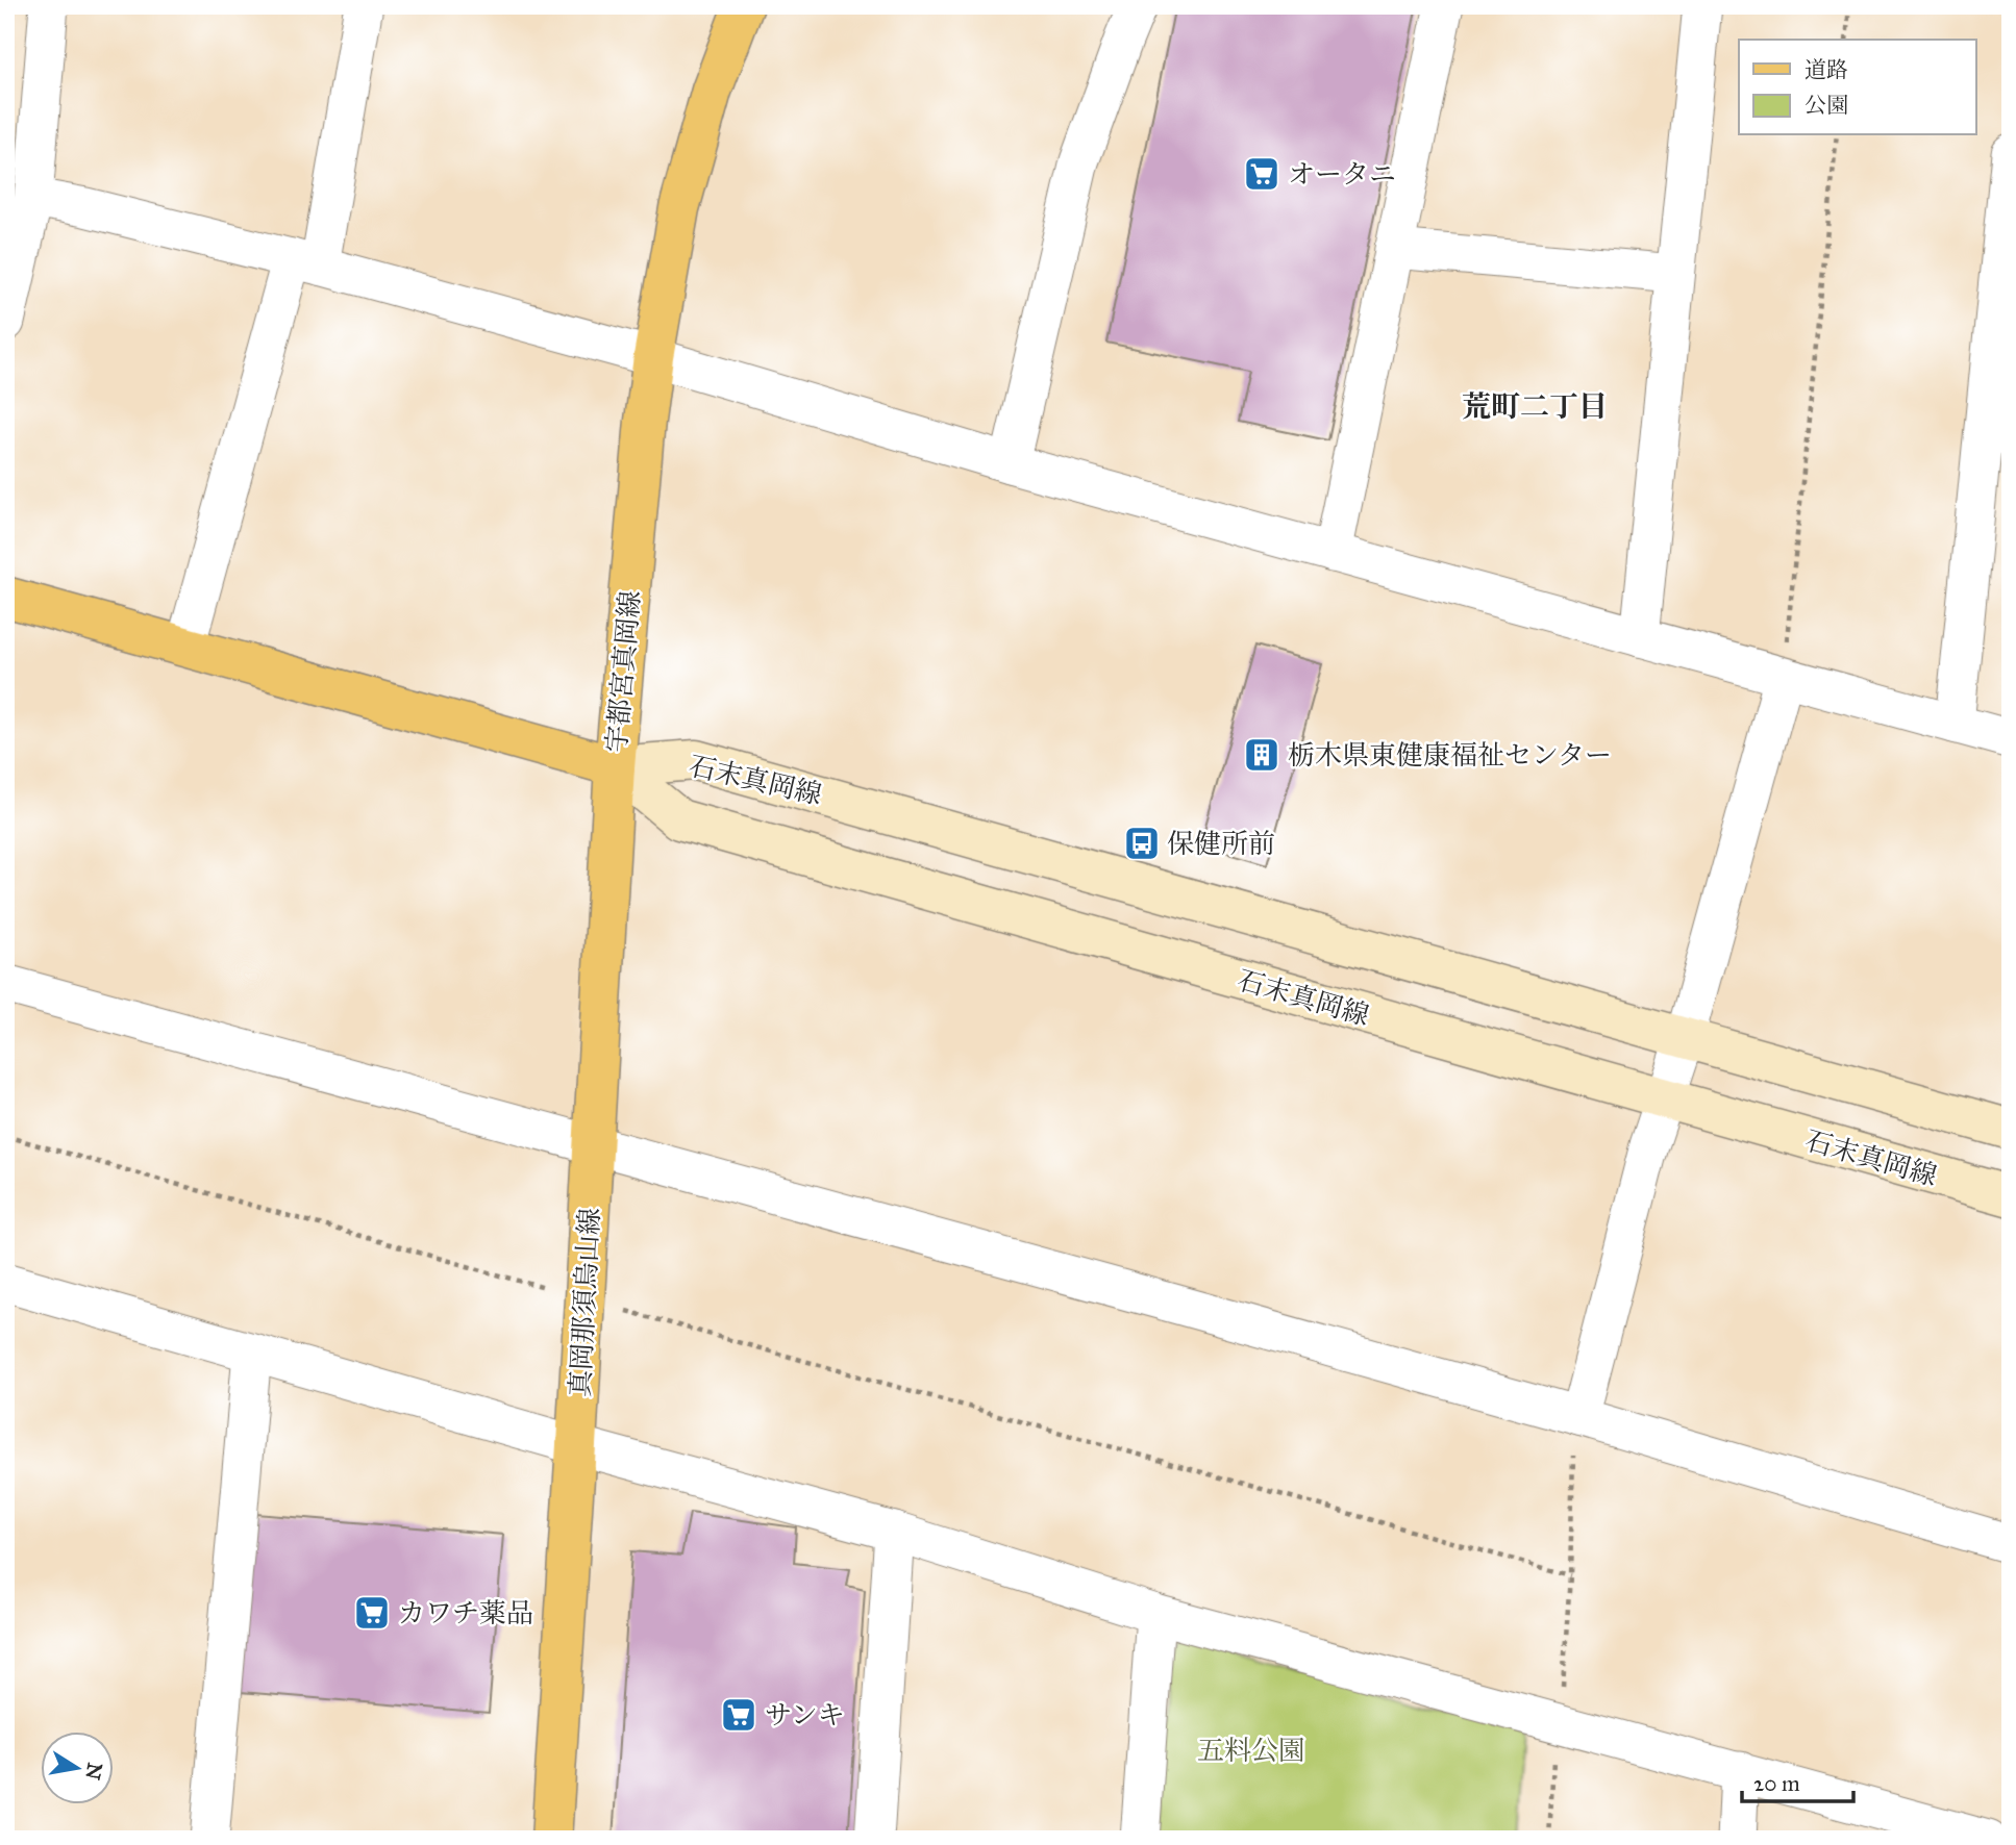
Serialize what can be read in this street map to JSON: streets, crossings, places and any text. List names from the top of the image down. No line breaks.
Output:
{"streets":{"main road":["宇都宮真岡線","石末真岡線","真岡那須烏山線"]},"crossings":[["宇都宮真岡線","石末真岡線"],["宇都宮真岡線","真岡那須烏山線"],["石末真岡線","真岡那須烏山線"]],"districts":["荒町二丁目"],"parks":["五料公園"],"places":{"supermarket":["オータニ","カワチ薬品","サンキ"],"building":["栃木県東健康福祉センター"],"bus stop":["保健所前"]},"legend":["道路","公園"],"scale_bar":"20 m","north":"right"}
